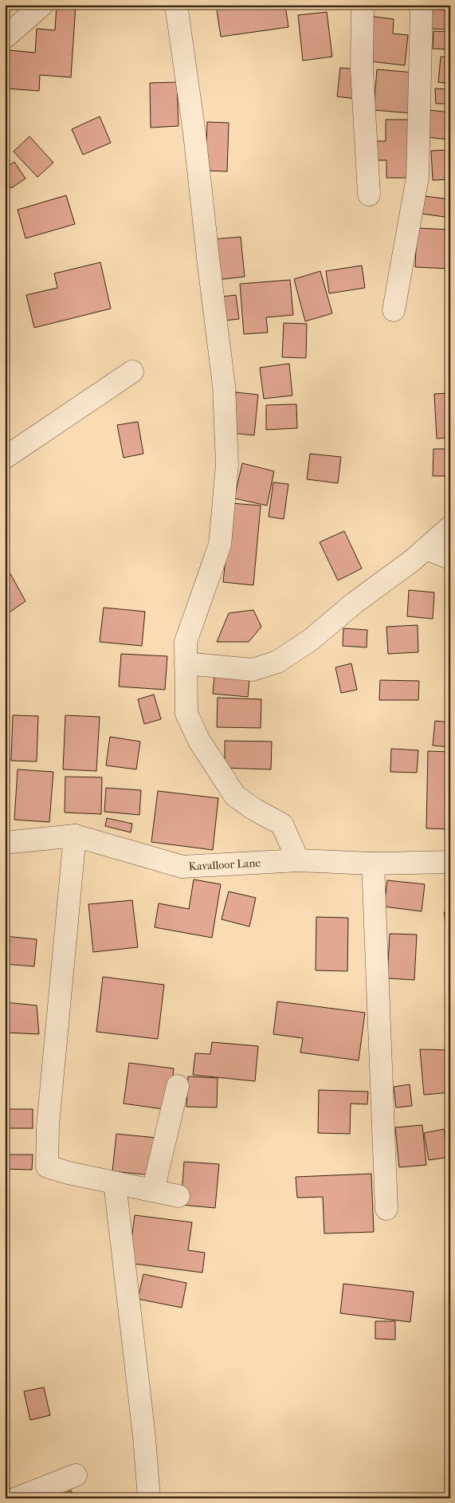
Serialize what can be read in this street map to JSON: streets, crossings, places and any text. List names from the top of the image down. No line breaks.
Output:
{"streets":{"street":["Kavalloor Lane"]}}
